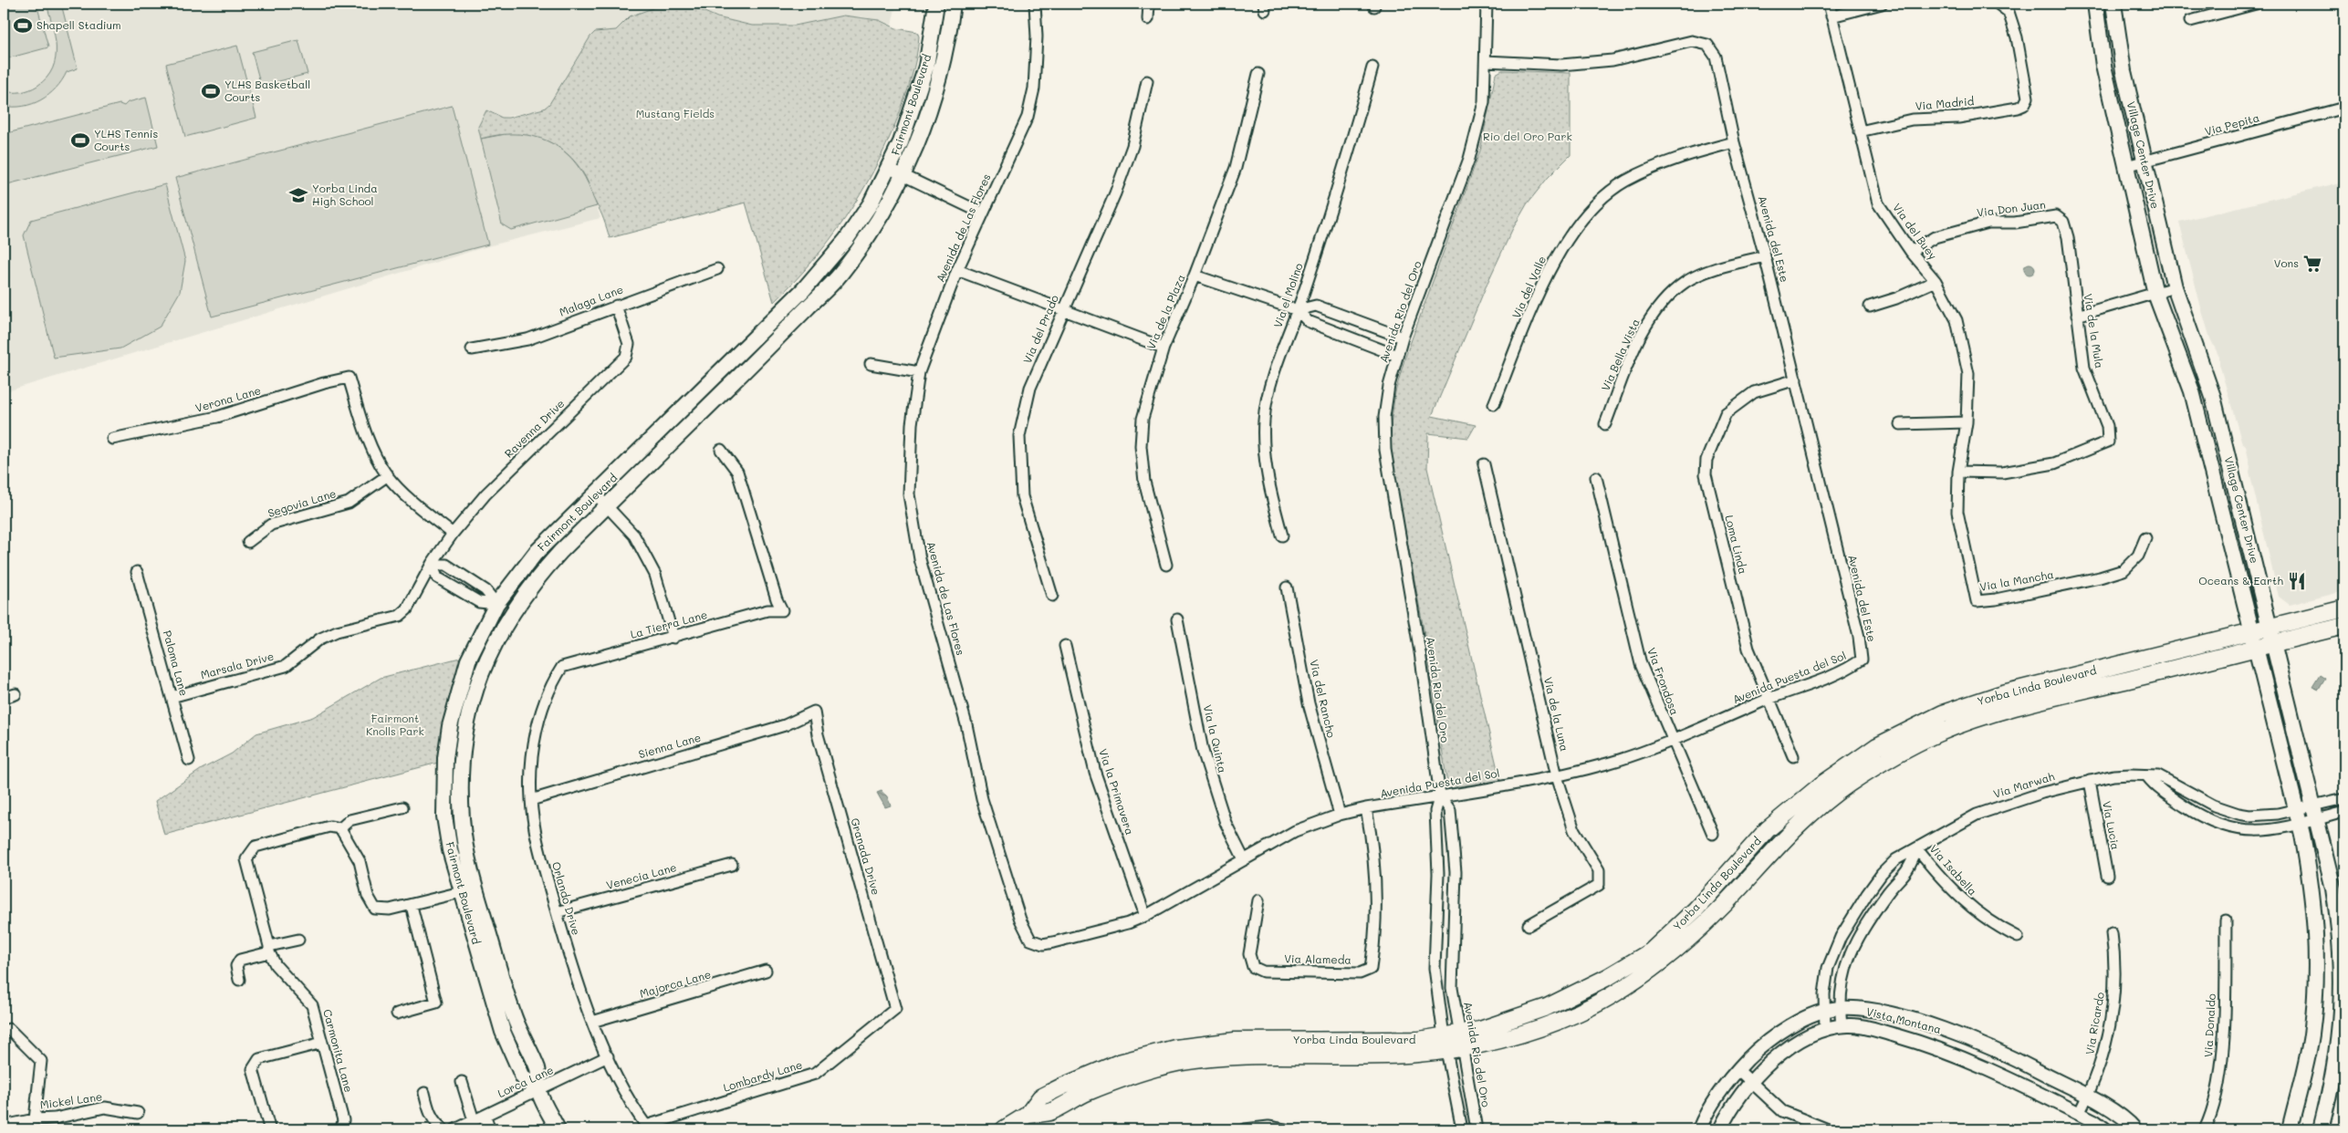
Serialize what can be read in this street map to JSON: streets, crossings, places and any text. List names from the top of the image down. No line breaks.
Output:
{"streets":{"main road":["Fairmont Boulevard","Village Center Drive","Yorba Linda Boulevard"],"street":["Via Madrid","Via Pepita","Via Don Juan","Avenida de Las Flores","Via del Buey","Avenida del Este","Via del Valle","Via el Molino","Malaga Lane","Via de la Plaza","Avenida Rio del Oro","Via del Prado","Via de la Mula","Via Bella Vista","Verona Lane","Ravenna Drive","Segovia Lane","Loma Linda","Via la Mancha","La Tierra Lane","Paloma Lane","Marsala Drive","Avenida Puesta del Sol","Via Frondosa","Via del Rancho","Via de la Luna","Via la Quinta","Sienna Lane","Via Marwah","Via la Primavera","Via Lucia","Granada Drive","Via Isabella","Venecia Lane","Orlando Drive","Via Alameda","Majorca Lane","Vista Montana","Via Ricardo","Via Donaldo","Carmonita Lane","Lombardy Lane","Lorca Lane","Mickel Lane"]},"crossings":[["Via Madrid","Via del Buey"],["Fairmont Boulevard","Lorca Lane"],["Via Pepita","Village Center Drive"],["Village Center Drive","Yorba Linda Boulevard"],["Village Center Drive","Via Marwah"],["Via Don Juan","Via del Buey"],["Via Don Juan","Via de la Mula"],["Avenida de Las Flores","Avenida Puesta del Sol"],["Via del Buey","Via de la Mula"],["Via del Buey","Via la Mancha"],["Avenida del Este","Via del Valle"],["Avenida del Este","Avenida Rio del Oro"],["Avenida del Este","Via Bella Vista"],["Avenida del Este","Loma Linda"],["Avenida del Este","Avenida Puesta del Sol"],["Malaga Lane","Ravenna Drive"],["Avenida Rio del Oro","Avenida Puesta del Sol"],["Avenida Rio del Oro","Yorba Linda Boulevard"],["Via de la Mula","Via la Mancha"],["Verona Lane","Segovia Lane"],["Ravenna Drive","Marsala Drive"],["Loma Linda","Avenida Puesta del Sol"],["La Tierra Lane","Orlando Drive"],["Paloma Lane","Marsala Drive"],["Avenida Puesta del Sol","Via Frondosa"],["Avenida Puesta del Sol","Via del Rancho"],["Avenida Puesta del Sol","Via de la Luna"],["Avenida Puesta del Sol","Via la Quinta"],["Avenida Puesta del Sol","Via la Primavera"],["Avenida Puesta del Sol","Via Alameda"],["Sienna Lane","Granada Drive"],["Sienna Lane","Orlando Drive"],["Via Marwah","Via Lucia"],["Via Marwah","Via Isabella"],["Via Marwah","Vista Montana"],["Granada Drive","Lombardy Lane"],["Venecia Lane","Orlando Drive"],["Orlando Drive","Majorca Lane"],["Orlando Drive","Lombardy Lane"],["Orlando Drive","Lorca Lane"],["Vista Montana","Via Ricardo"]],"parks":["Mustang Fields","Rio del Oro Park","Fairmont Knolls Park"],"places":{"sports":["Shapell Stadium","YLHS Basketball Courts","YLHS Tennis Courts"],"school or university":["Yorba Linda High School"],"supermarket":["Vons"],"restaurant":["Oceans & Earth"]}}
